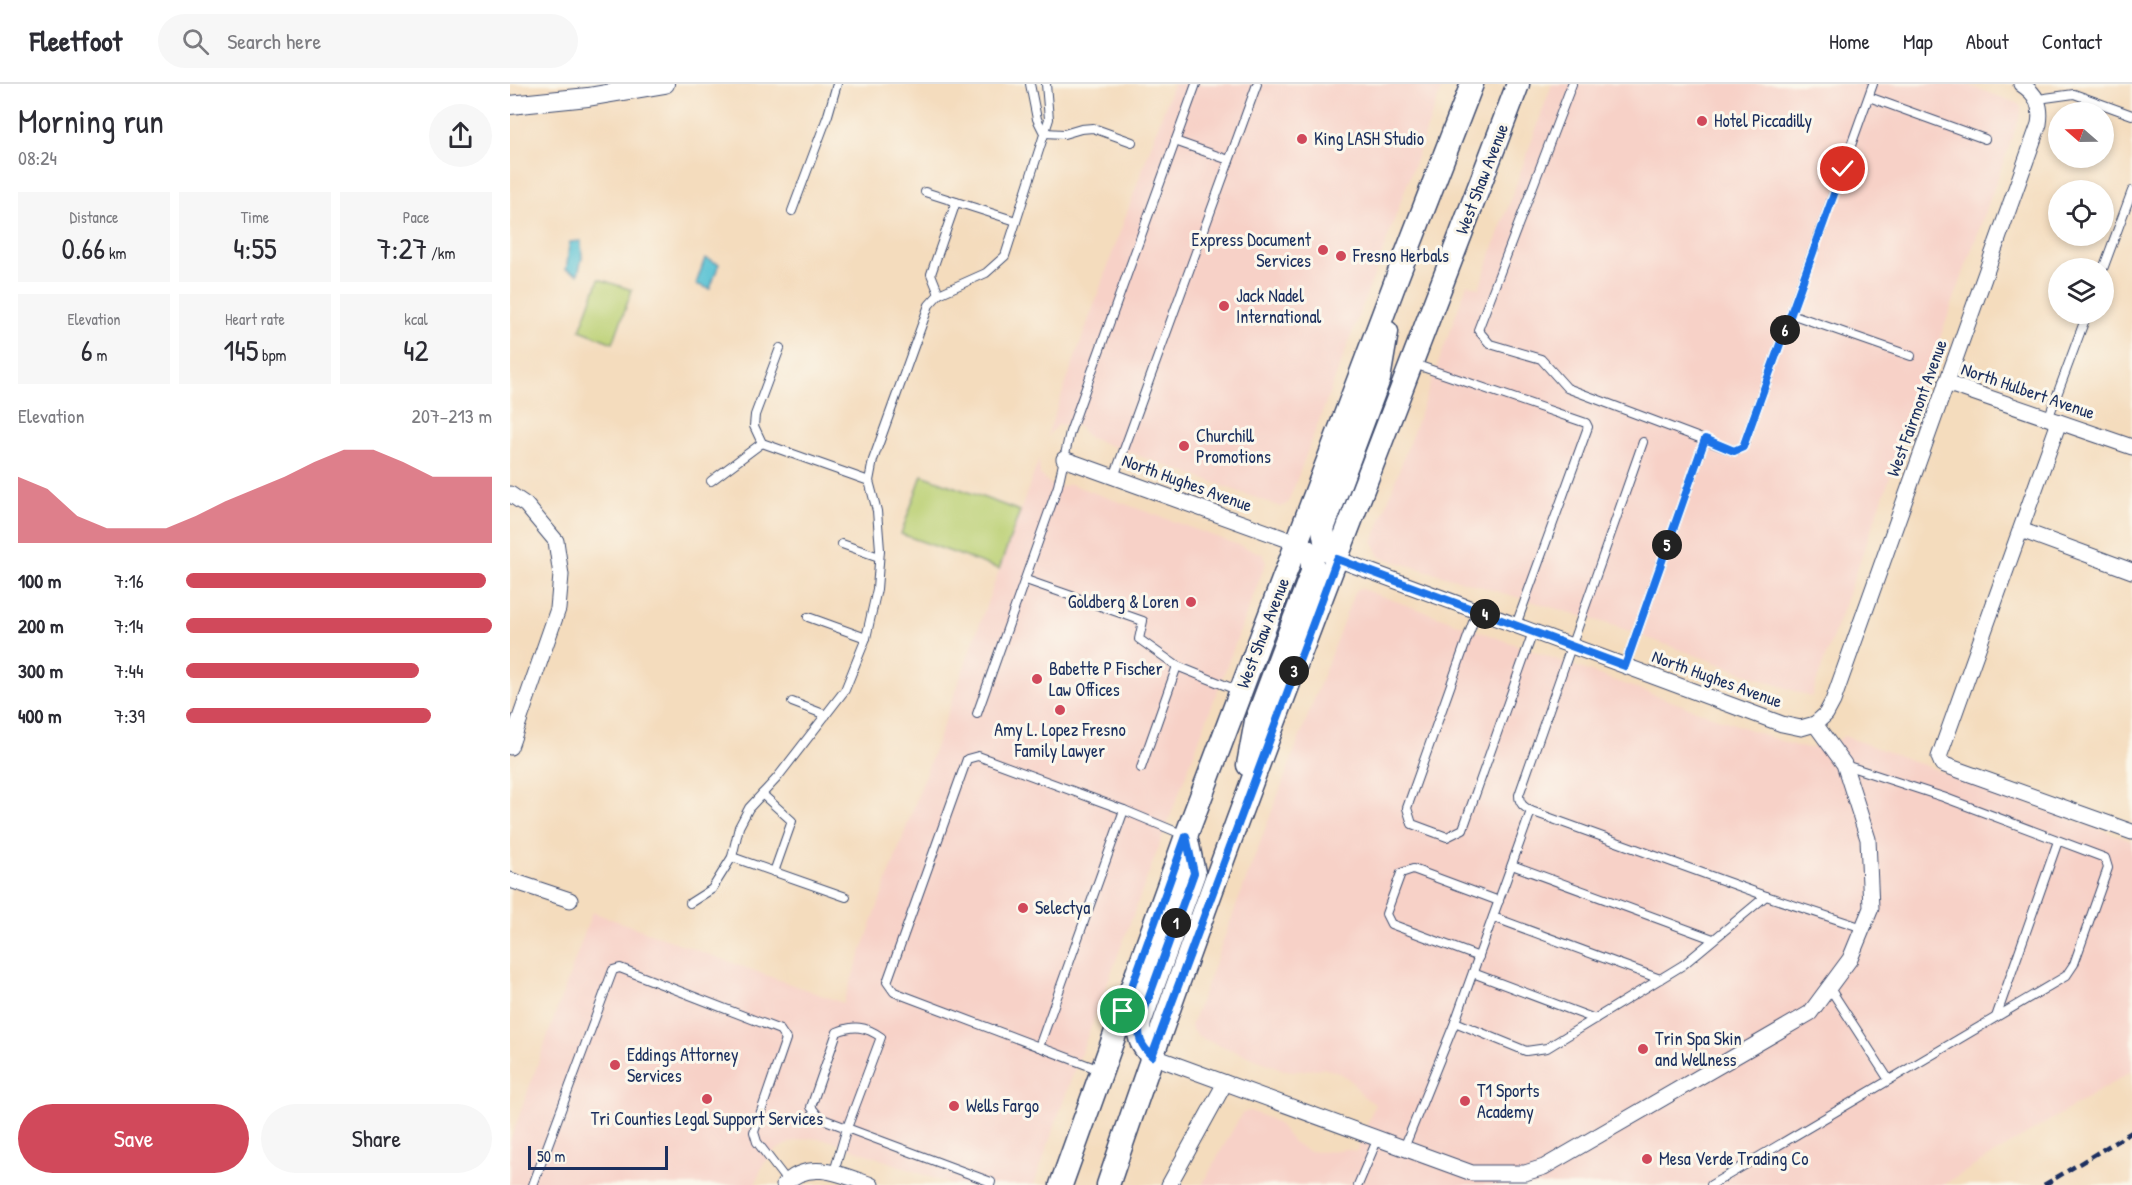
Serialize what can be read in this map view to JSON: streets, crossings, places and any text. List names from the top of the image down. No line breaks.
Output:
{"streets":{"main road":["West Shaw Avenue"],"street":["North Hulbert Avenue","West Fairmont Avenue","North Hughes Avenue"]},"crossings":[["West Shaw Avenue","North Hughes Avenue"],["North Hulbert Avenue","West Fairmont Avenue"],["West Fairmont Avenue","North Hughes Avenue"]],"places":["Hotel Piccadilly","King LASH Studio","Express Document Services","Fresno Herbals","Jack Nadel International","Churchill Promotions","Goldberg & Loren","Babette P Fischer Law Offices","Amy L. Lopez Fresno Family Lawyer","Selectya","Trin Spa Skin and Wellness","Eddings Attorney Services","Tri Counties Legal Support Services","T1 Sports Academy","Wells Fargo","Mesa Verde Trading Co"],"scale_bar":"50 m","north":"left","page":{"header":"Fleetfoot","search":"Search here","nav":["Home","Map","About","Contact"],"heading":["Morning run","08:24"],"stats":[["Distance","0.66 km"],["Time","4:55"],["Pace","7:27 /km"],["Elevation","6 m"],["Heart rate","145 bpm"],["kcal","42"]],"pins":["6","5","4","3","1"],"chart":["Elevation","207–213 m"],"list":[{"name":"100 m","note":"7:16"},{"name":"200 m","note":"7:14"},{"name":"300 m","note":"7:44"},{"name":"400 m","note":"7:39"}],"buttons":["Save","Share"],"scale":"50 m"}}
